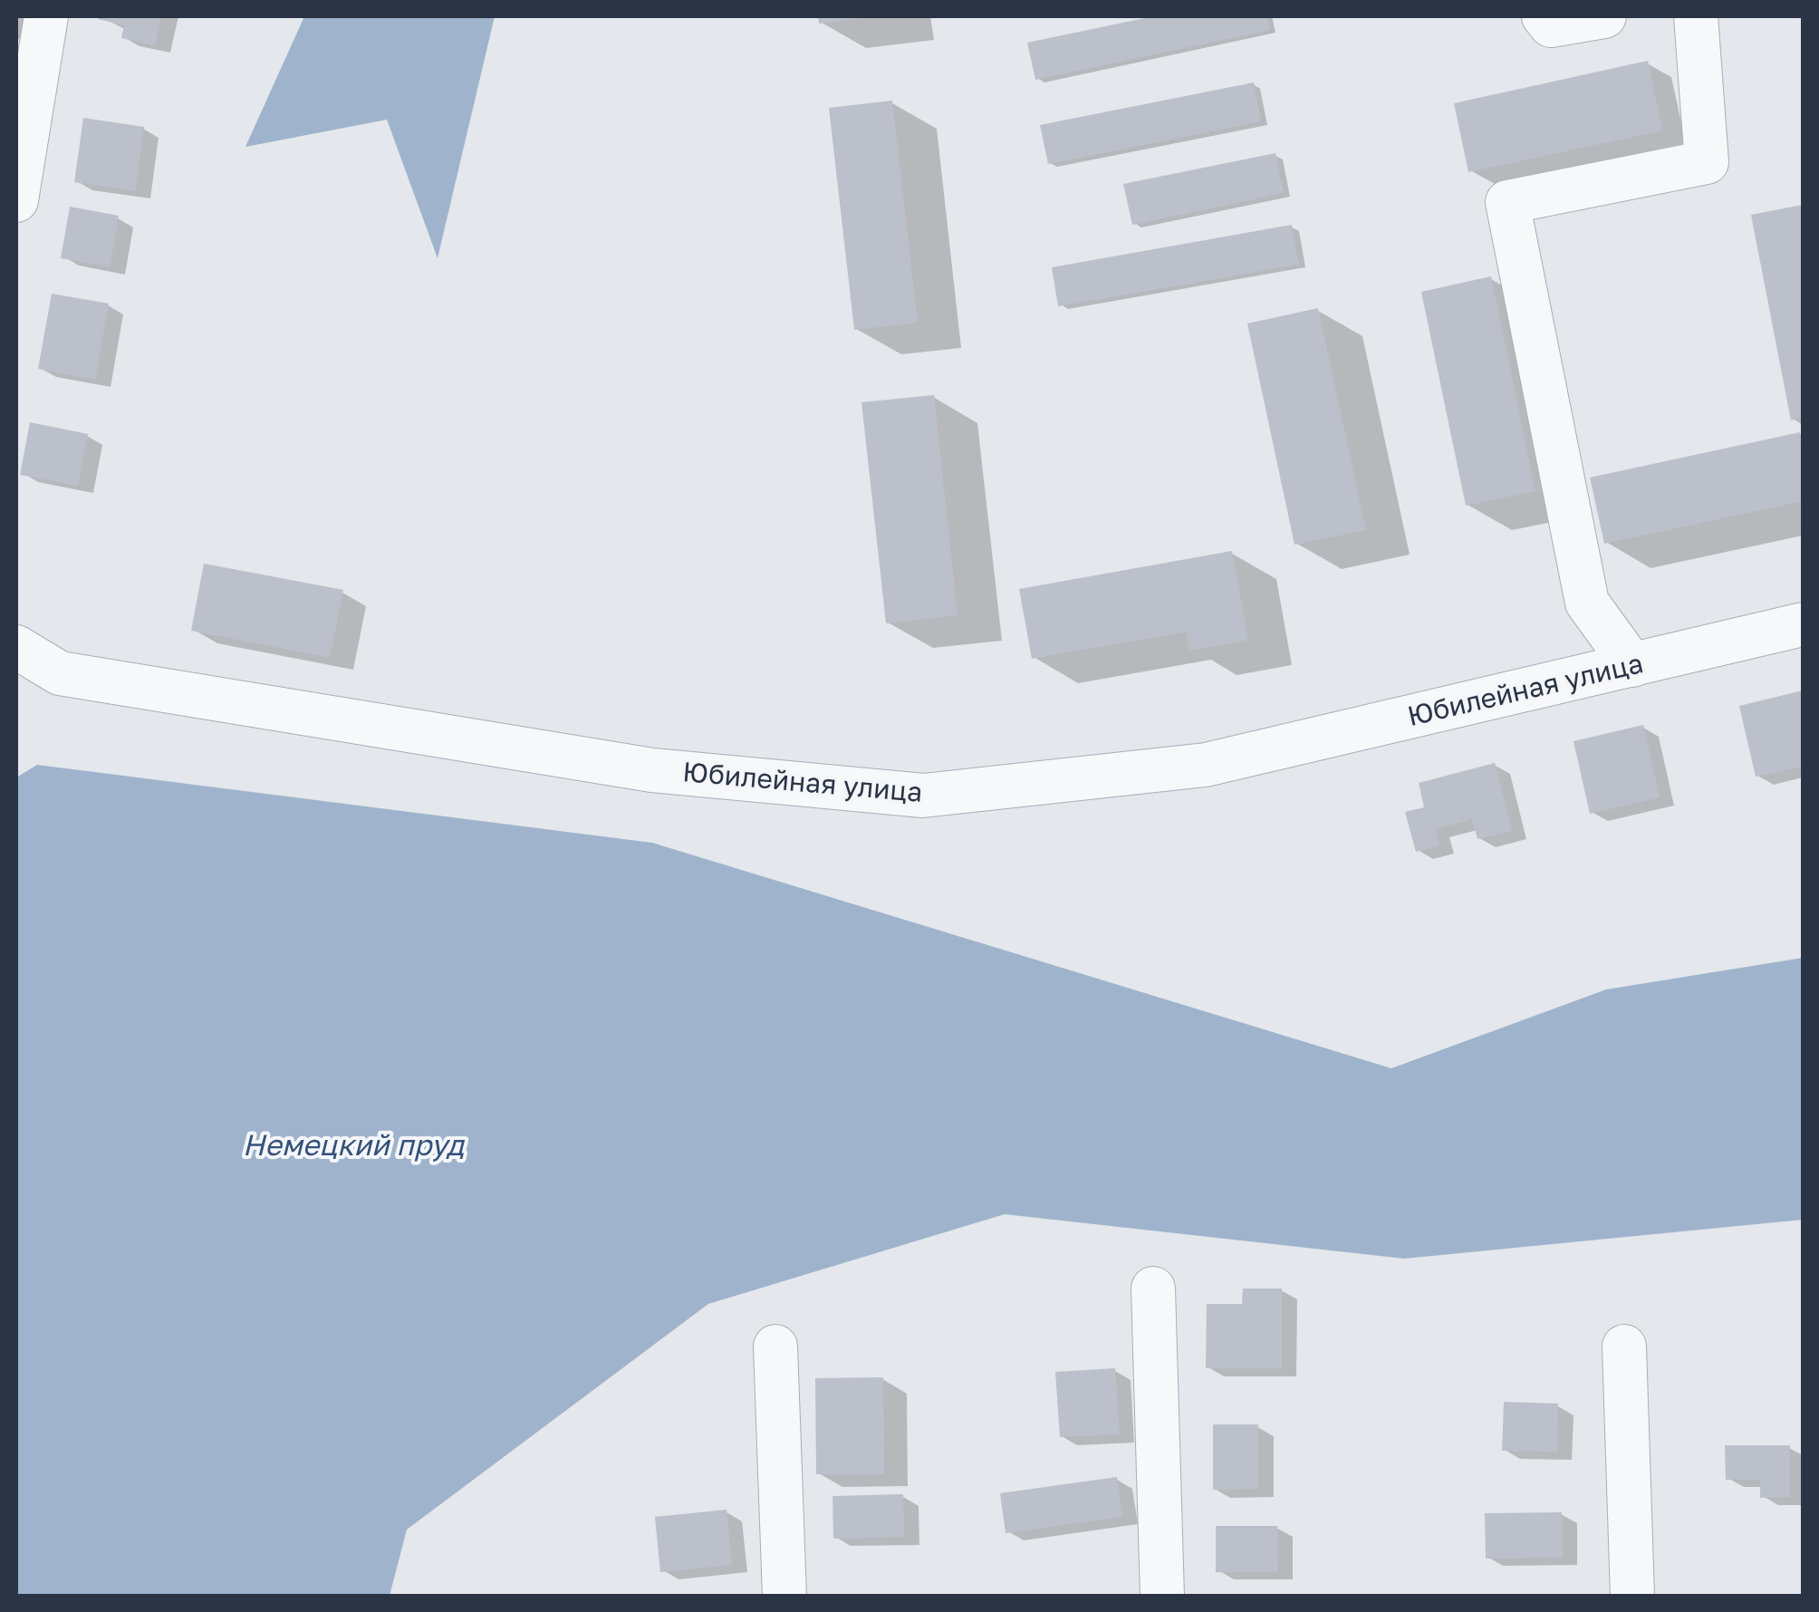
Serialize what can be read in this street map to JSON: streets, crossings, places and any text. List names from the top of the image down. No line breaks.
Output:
{"streets":{"street":["Юбилейная улица"]},"water":["Немецкий пруд"]}
